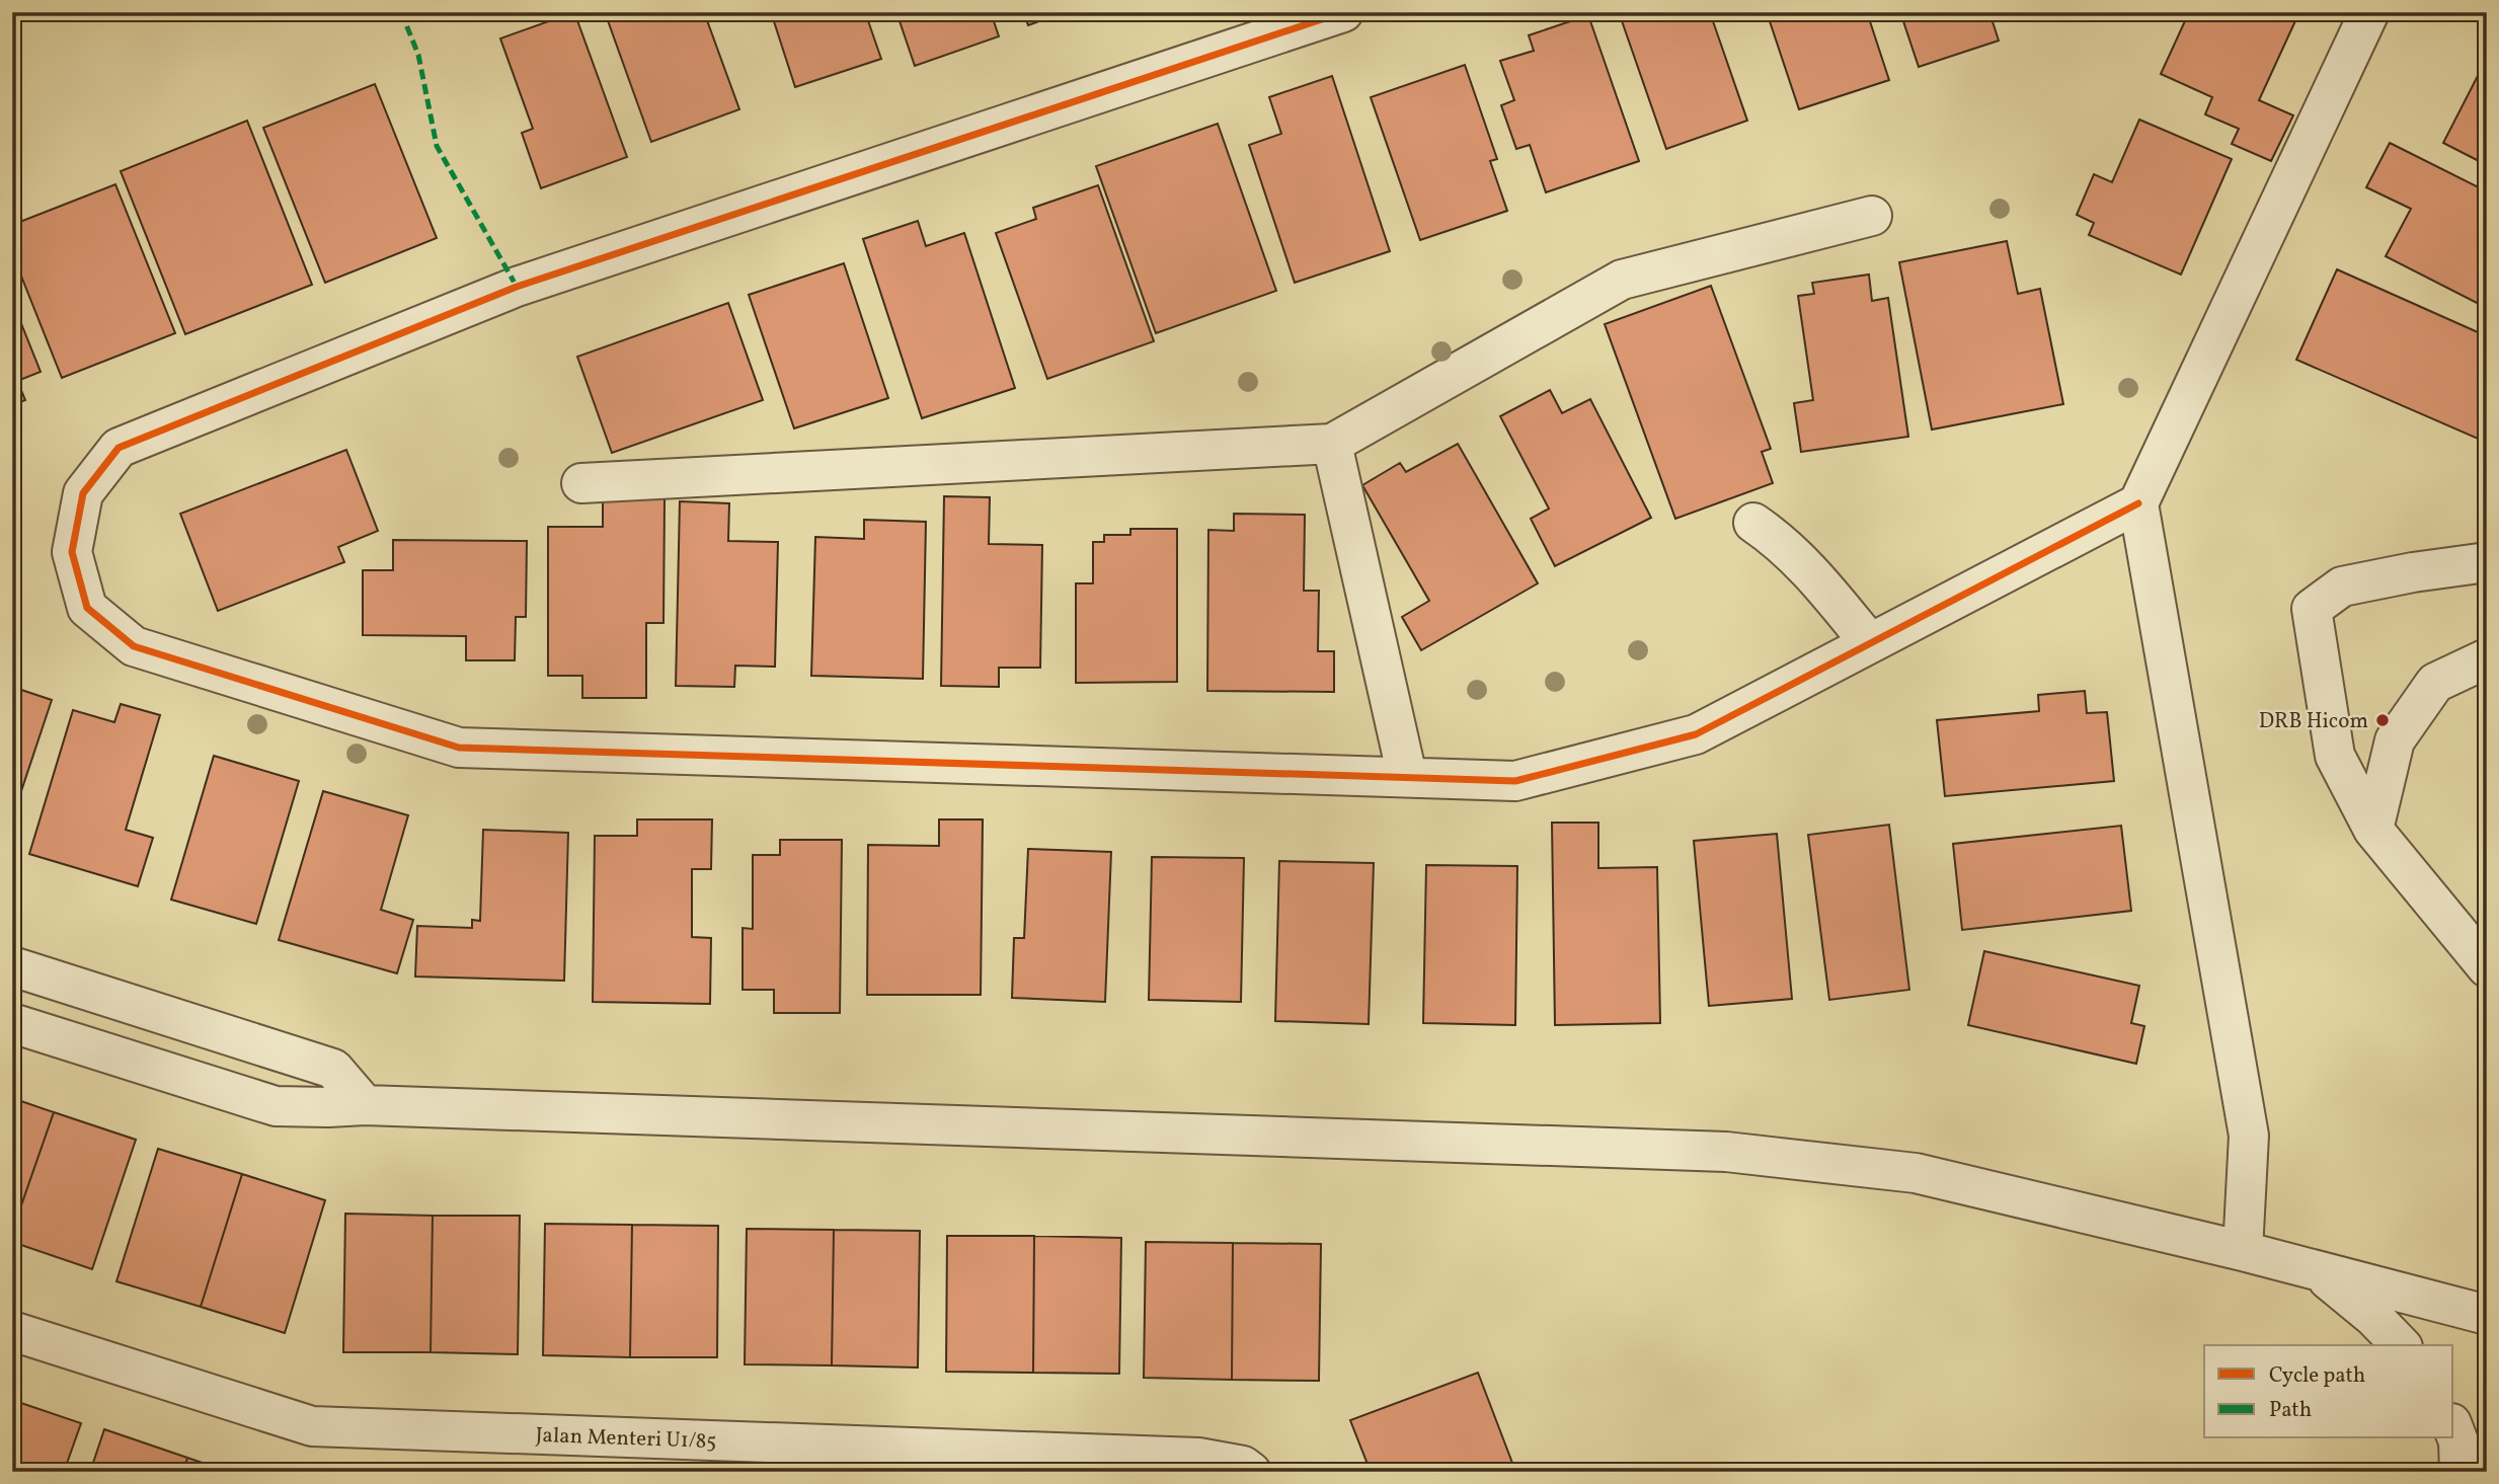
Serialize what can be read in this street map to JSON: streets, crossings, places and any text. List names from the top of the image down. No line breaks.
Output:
{"streets":{"street":["Jalan Menteri U1/85"]},"places":["DRB Hicom"],"legend":["Cycle path","Path"]}
